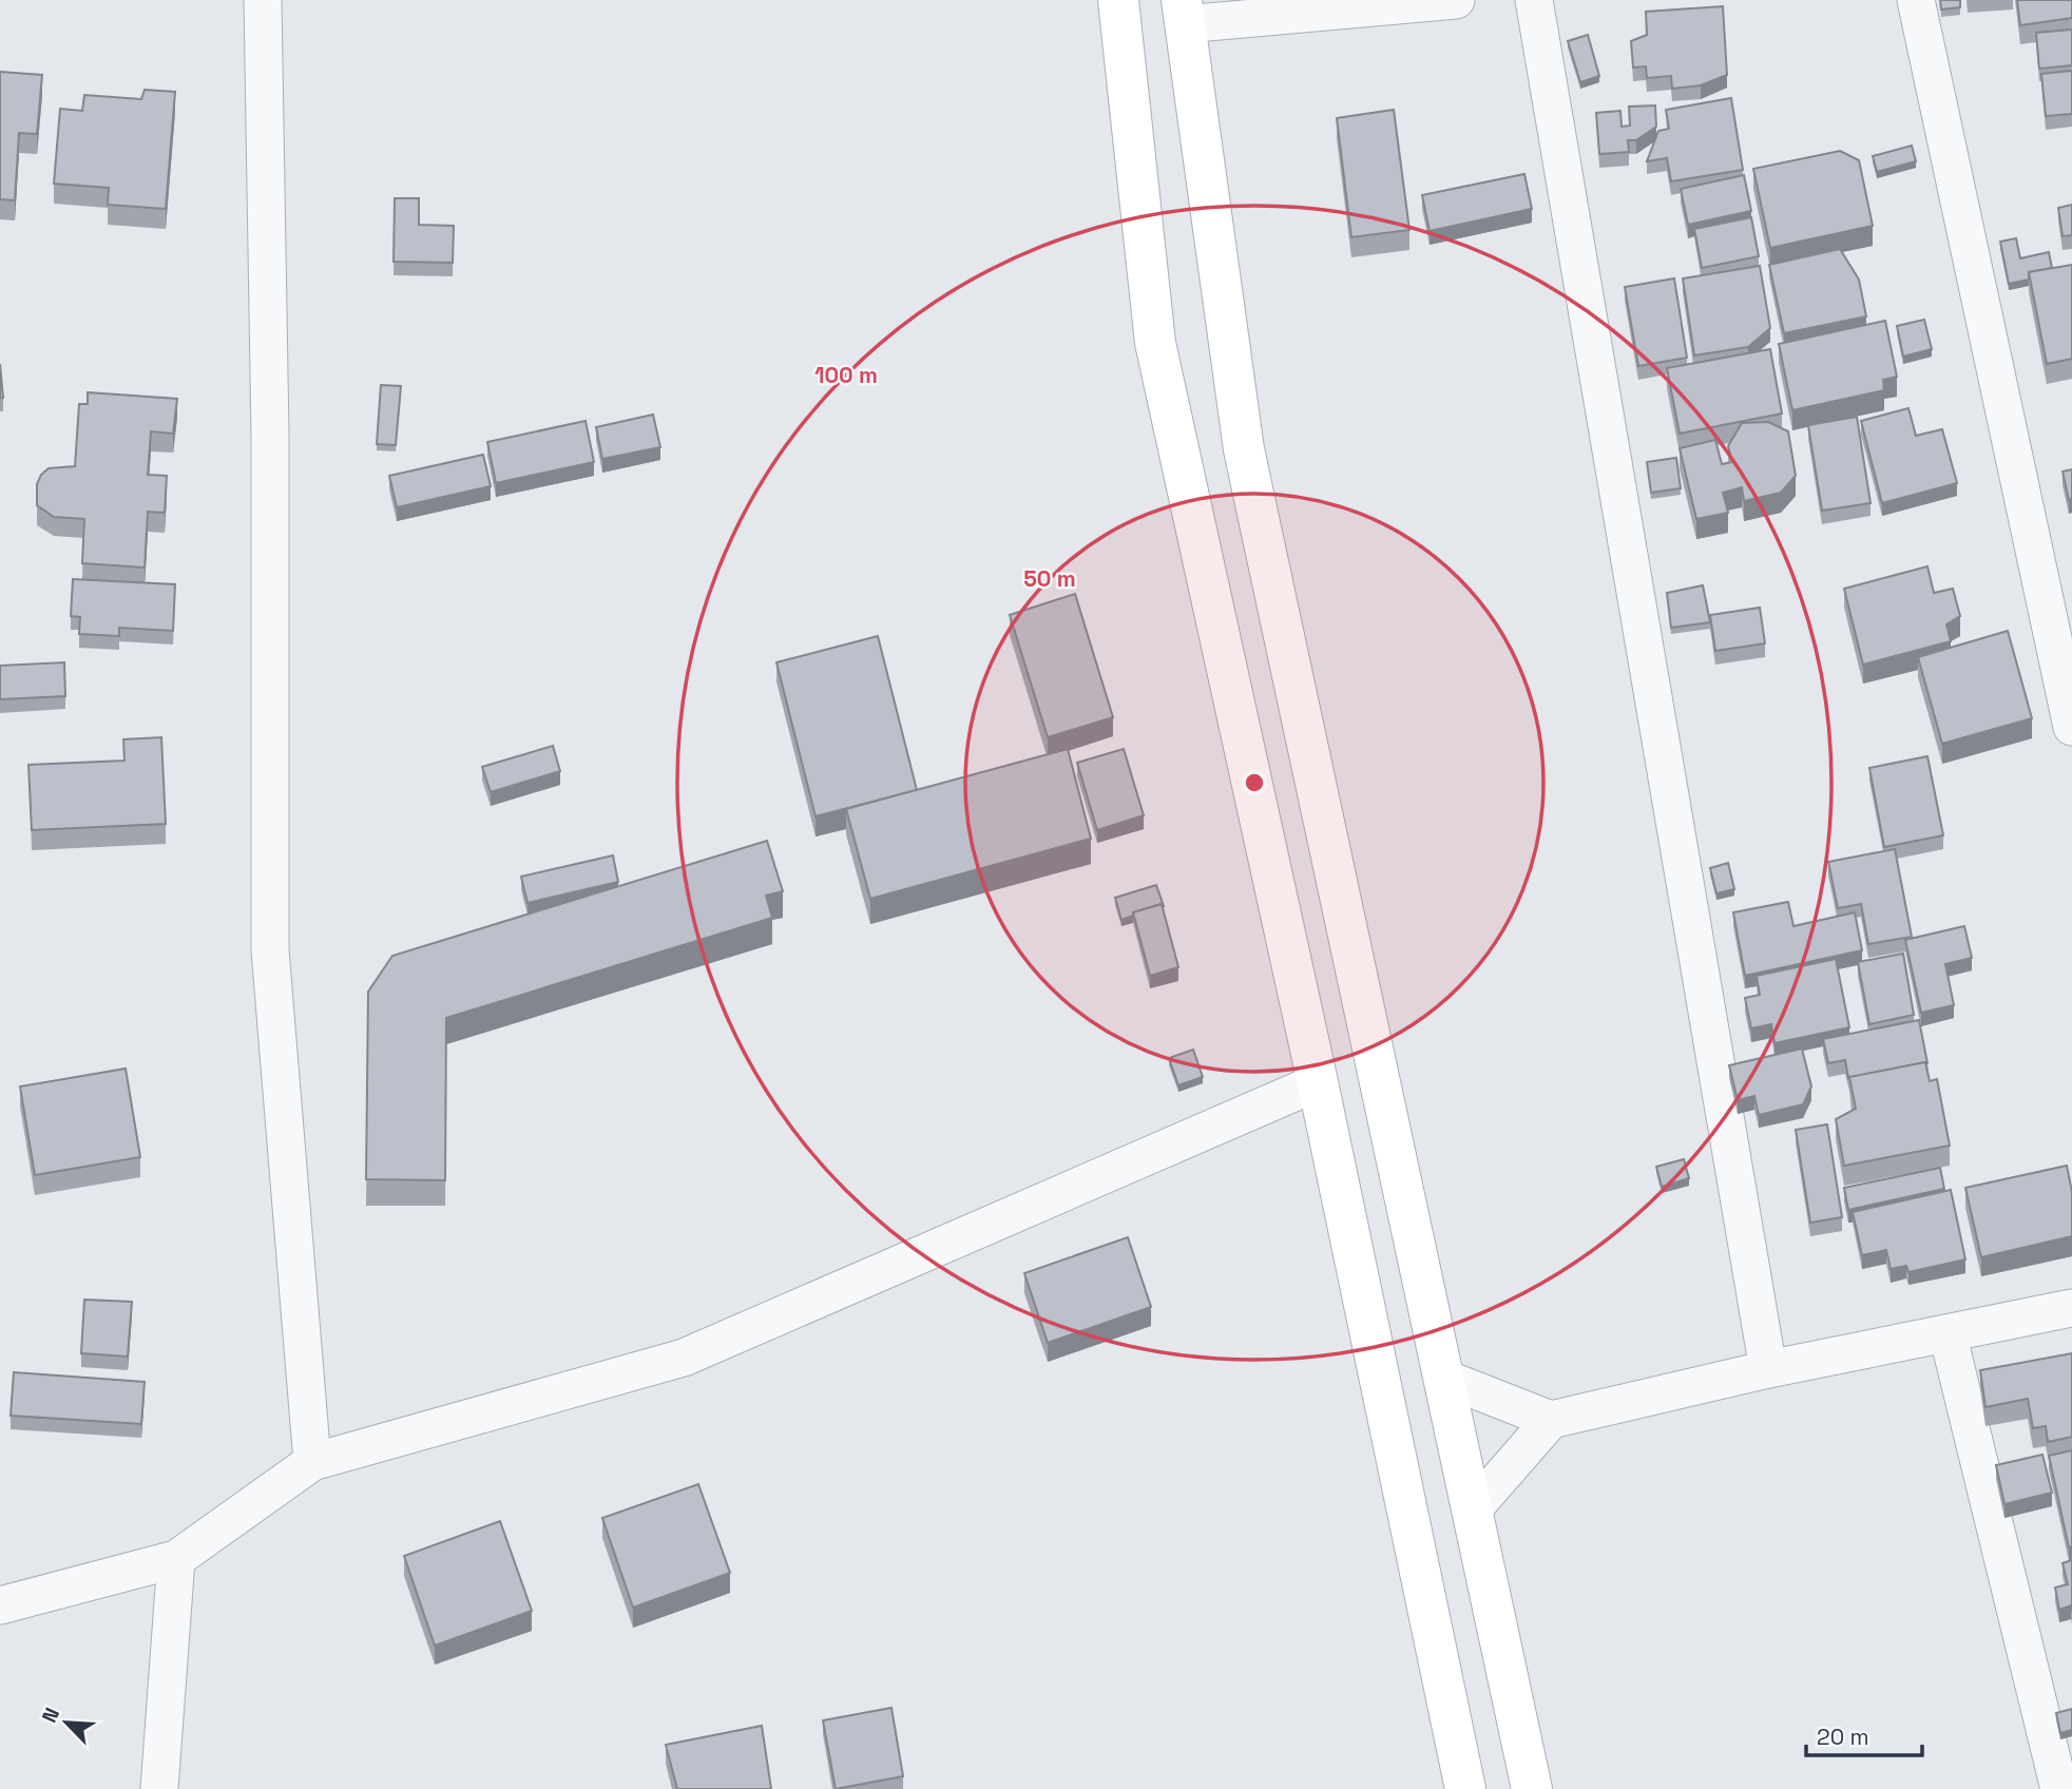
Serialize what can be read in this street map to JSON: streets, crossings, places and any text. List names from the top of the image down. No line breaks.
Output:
{"scale_bar":"20 m","north":"top left","rings":["100 m","50 m"]}
